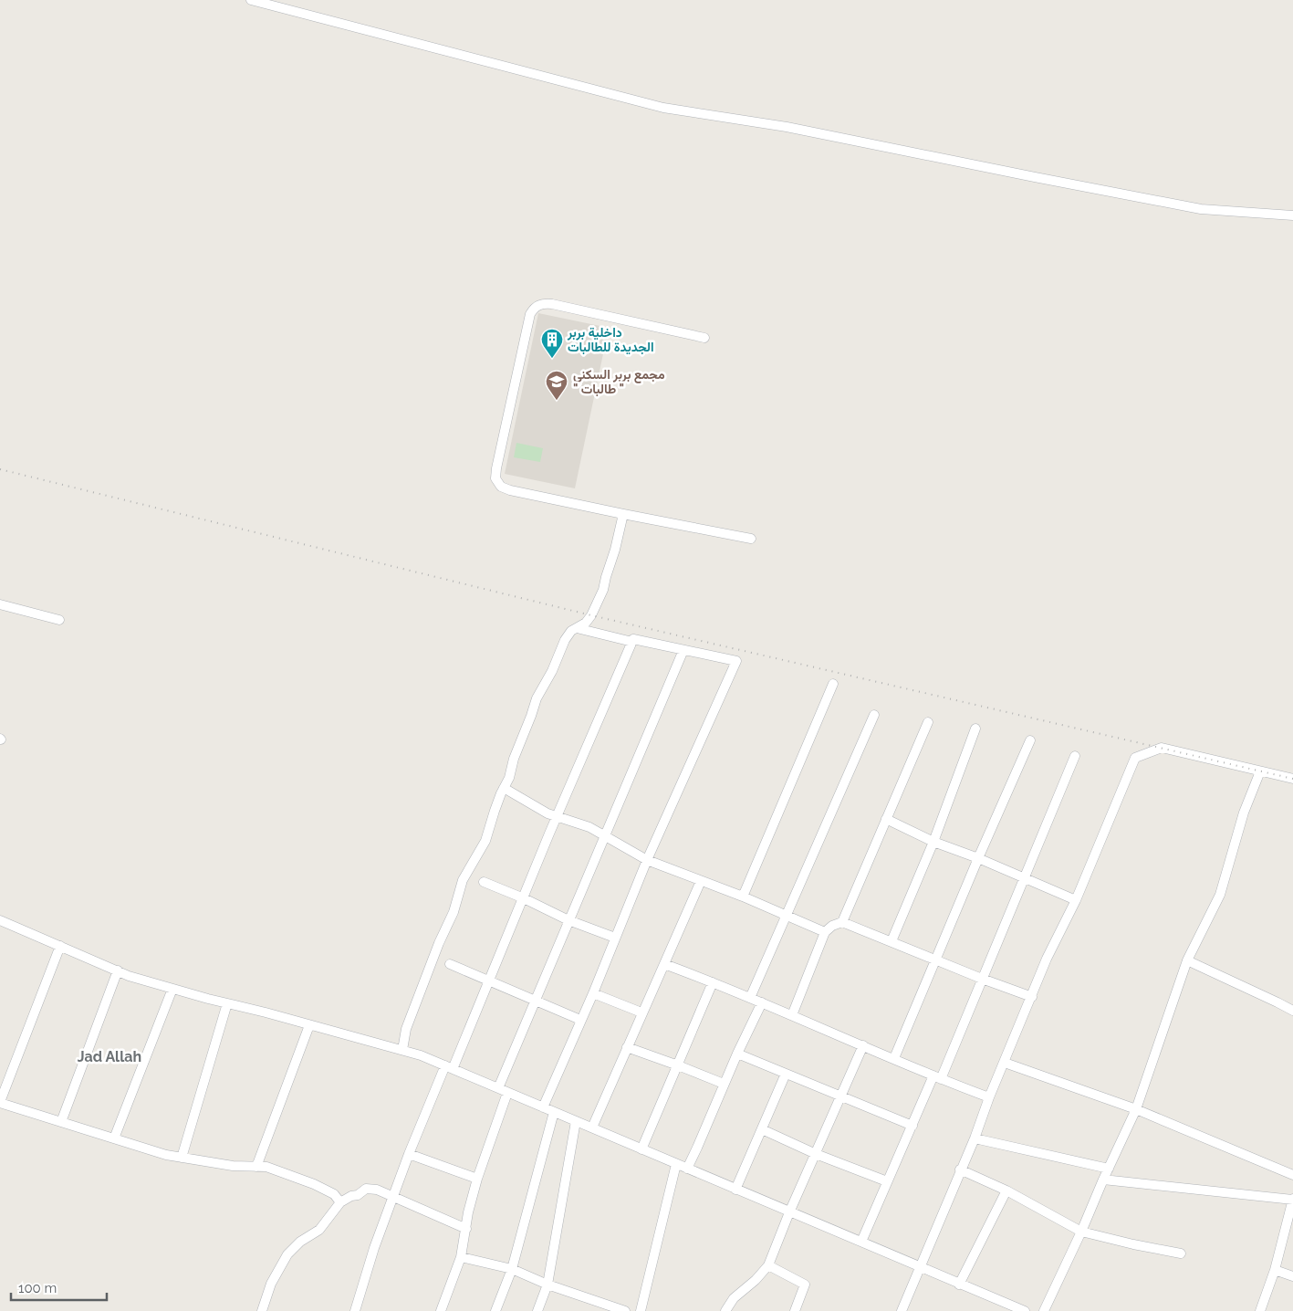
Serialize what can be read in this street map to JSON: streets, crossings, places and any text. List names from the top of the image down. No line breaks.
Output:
{"districts":["Jad Allah"],"places":{"building":["داخلية بربر الجديدة للطالبات"],"school or university":["مجمع بربر السكني \" طالبات \""]},"scale_bar":"100 m"}
